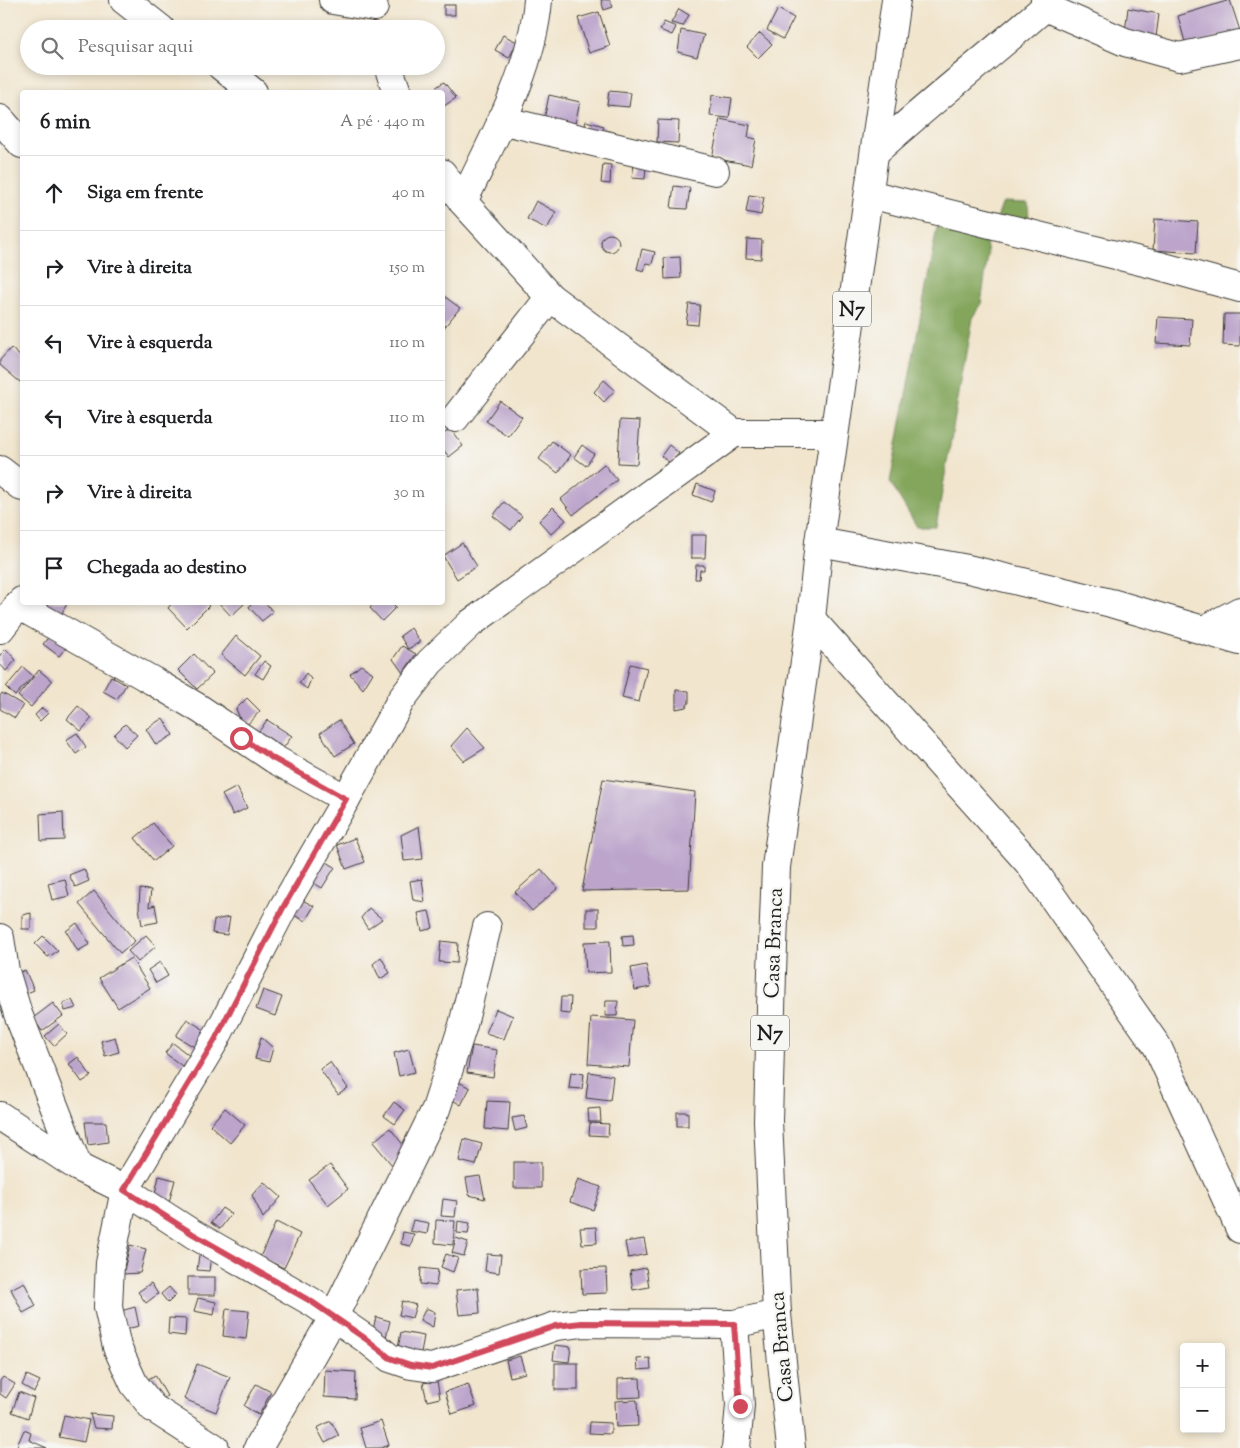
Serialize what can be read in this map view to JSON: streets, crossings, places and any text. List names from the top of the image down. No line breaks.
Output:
{"streets":{"main road":["N7","Casa Branca"]},"crossings":[["N7","Casa Branca"]],"page":{"search":"Pesquisar aqui","heading":["6 min","A pé · 440 m"],"list":[["Siga em frente","40 m"],["Vire à direita","150 m"],["Vire à esquerda","110 m"],["Vire à esquerda","110 m"],["Vire à direita","30 m"],"Chegada ao destino"],"map_buttons":["+","−"]}}
